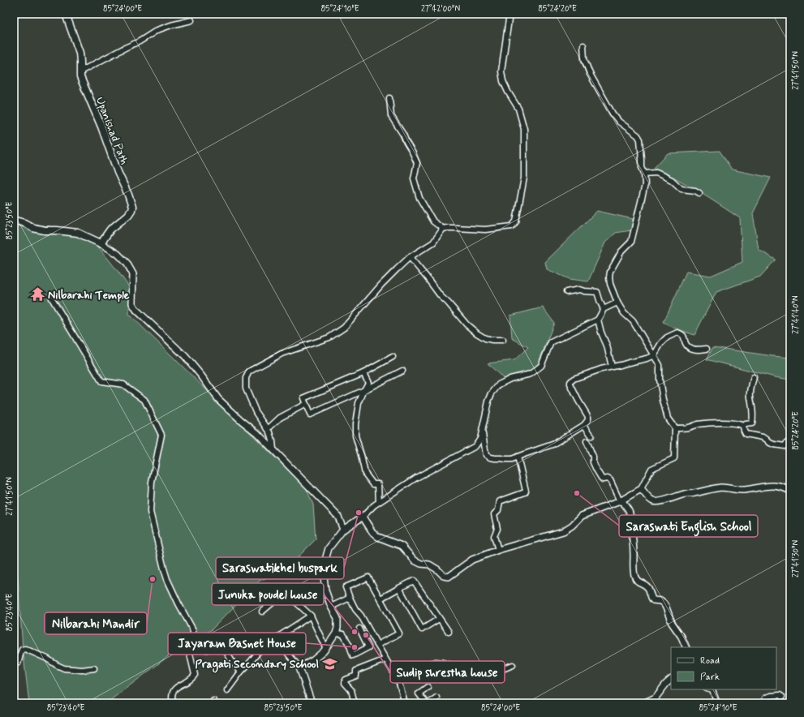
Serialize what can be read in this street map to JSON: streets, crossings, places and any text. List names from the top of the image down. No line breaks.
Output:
{"streets":{"main road":["Upanishad Path"]},"places":{"temple":["Nilbarahi Temple"],"other":["Saraswati English School","Saraswatikhel buspark","Nilbarahi Mandir","Junuka poudel house","Sudip shrestha house","Jayaram Basnet House"],"school or university":["Pragati Secondary School"]},"legend":["Road","Park"],"coordinates":["85°24'00\"E","85°24'10\"E","27°42'00\"N","85°24'20\"E","27°41'50\"N","85°23'50\"E","27°41'40\"N","27°41'30\"N","85°23'40\"E"]}
